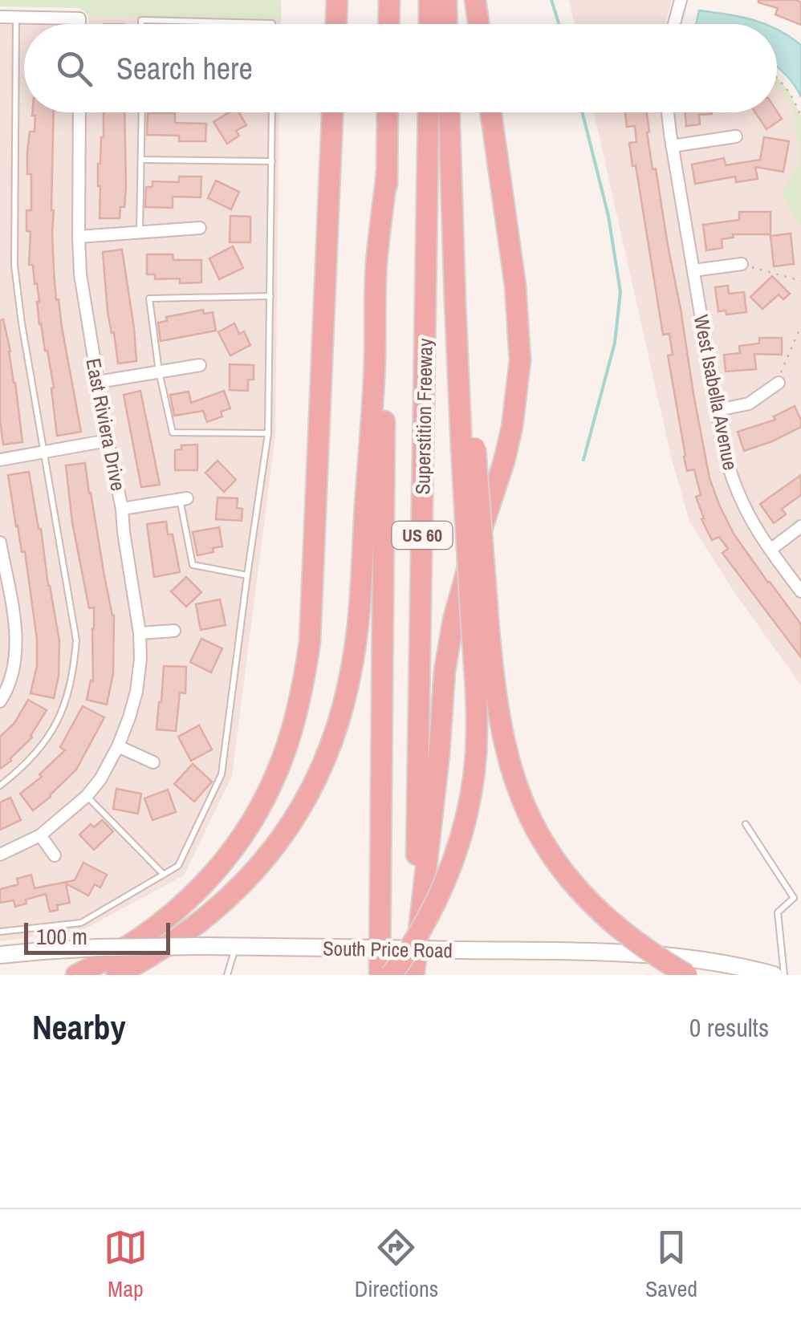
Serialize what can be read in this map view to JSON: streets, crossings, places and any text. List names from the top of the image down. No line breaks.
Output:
{"streets":{"highway":["Superstition Freeway","US 60"],"main road":["South Price Road"],"street":["West Isabella Avenue","East Riviera Drive"]},"scale_bar":"100 m","page":{"search":"Search here","scale":"100 m","heading":["Nearby","0 results"],"nav":["Map","Directions","Saved"]}}
